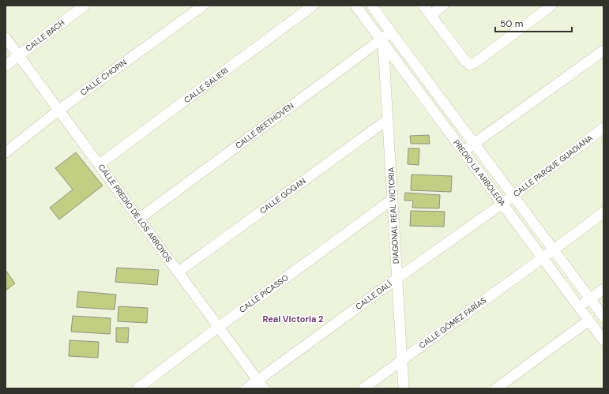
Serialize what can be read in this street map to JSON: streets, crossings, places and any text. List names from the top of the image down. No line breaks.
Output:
{"streets":{"street":["CALLE BACH","CALLE CHOPIN","CALLE SALIERI","CALLE BEETHOVEN","CALLE PARQUE GUADIANA","PREDIO LA ARBOLEDA","CALLE GOGAN","CALLE PREDIO DE LOS ARROYOS","DIAGONAL REAL VICTORIA","CALLE PICASSO","CALLE DALÍ","CALLE GÓMEZ FARÍAS"]},"crossings":[["CALLE BACH","CALLE PREDIO DE LOS ARROYOS"],["CALLE CHOPIN","CALLE PREDIO DE LOS ARROYOS"],["CALLE SALIERI","CALLE PREDIO DE LOS ARROYOS"],["CALLE BEETHOVEN","PREDIO LA ARBOLEDA"],["CALLE BEETHOVEN","CALLE PREDIO DE LOS ARROYOS"],["CALLE BEETHOVEN","DIAGONAL REAL VICTORIA"],["CALLE PARQUE GUADIANA","PREDIO LA ARBOLEDA"],["CALLE PARQUE GUADIANA","CALLE DALÍ"],["PREDIO LA ARBOLEDA","DIAGONAL REAL VICTORIA"],["PREDIO LA ARBOLEDA","CALLE DALÍ"],["PREDIO LA ARBOLEDA","CALLE GÓMEZ FARÍAS"],["CALLE GOGAN","CALLE PREDIO DE LOS ARROYOS"],["CALLE GOGAN","DIAGONAL REAL VICTORIA"],["CALLE PREDIO DE LOS ARROYOS","CALLE PICASSO"],["CALLE PREDIO DE LOS ARROYOS","CALLE DALÍ"],["DIAGONAL REAL VICTORIA","CALLE PICASSO"],["DIAGONAL REAL VICTORIA","CALLE DALÍ"],["DIAGONAL REAL VICTORIA","CALLE GÓMEZ FARÍAS"]],"districts":["Real Victoria 2"],"scale_bar":"50 m"}
